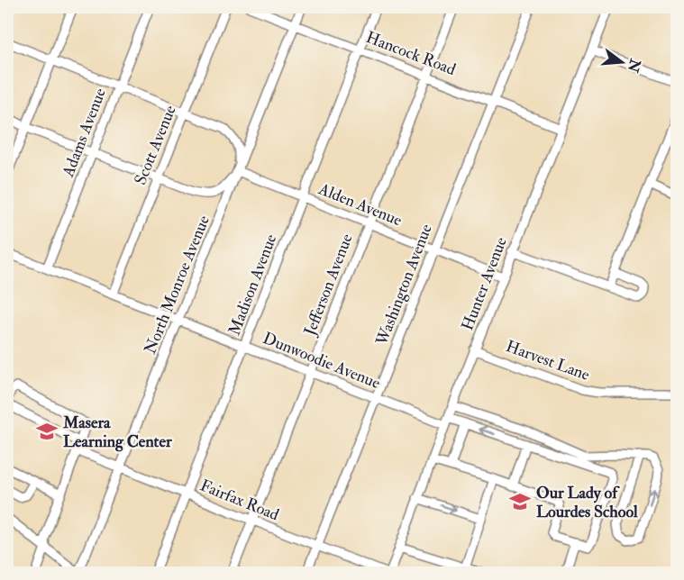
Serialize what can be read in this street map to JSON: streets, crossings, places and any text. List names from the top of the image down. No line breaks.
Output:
{"streets":{"street":["Hancock Road","Adams Avenue","Scott Avenue","Alden Avenue","Hunter Avenue","North Monroe Avenue","Madison Avenue","Jefferson Avenue","Washington Avenue","Dunwoodie Avenue","Harvest Lane","Fairfax Road"]},"crossings":[["Hancock Road","Hunter Avenue"],["Hancock Road","North Monroe Avenue"],["Hancock Road","Madison Avenue"],["Hancock Road","Jefferson Avenue"],["Hancock Road","Washington Avenue"],["Adams Avenue","Dunwoodie Avenue"],["Scott Avenue","Alden Avenue"],["Scott Avenue","North Monroe Avenue"],["Scott Avenue","Dunwoodie Avenue"],["Alden Avenue","Hunter Avenue"],["Alden Avenue","North Monroe Avenue"],["Alden Avenue","Madison Avenue"],["Alden Avenue","Jefferson Avenue"],["Alden Avenue","Washington Avenue"],["Hunter Avenue","Dunwoodie Avenue"],["Hunter Avenue","Harvest Lane"],["North Monroe Avenue","Dunwoodie Avenue"],["North Monroe Avenue","Fairfax Road"],["Madison Avenue","Dunwoodie Avenue"],["Madison Avenue","Fairfax Road"],["Jefferson Avenue","Dunwoodie Avenue"],["Jefferson Avenue","Fairfax Road"],["Washington Avenue","Dunwoodie Avenue"],["Washington Avenue","Fairfax Road"]],"places":{"school or university":["Masera Learning Center","Our Lady of Lourdes School"]},"north":"right"}
